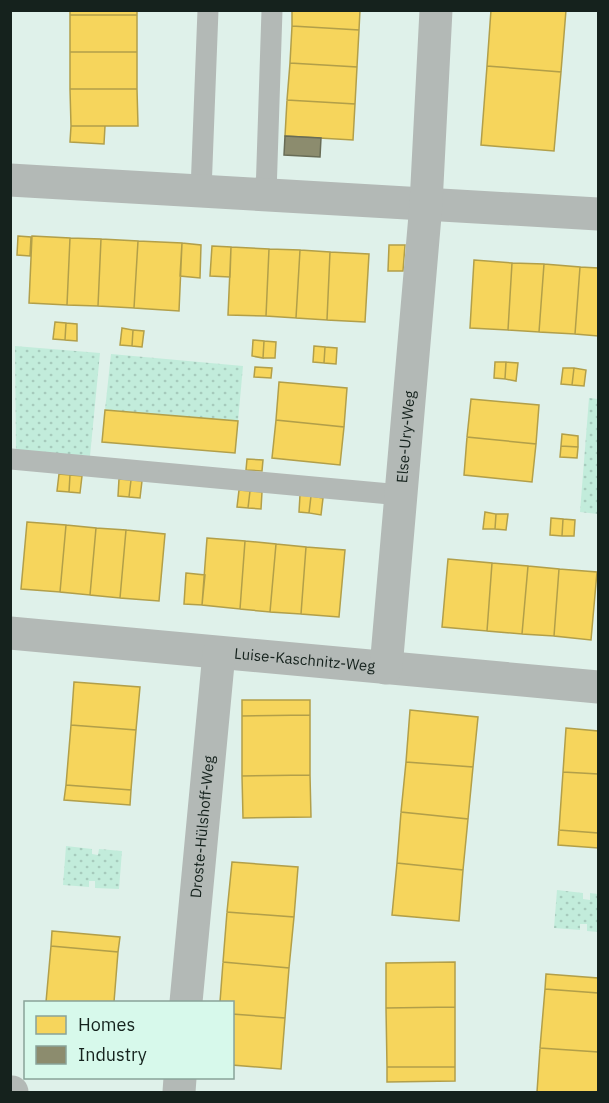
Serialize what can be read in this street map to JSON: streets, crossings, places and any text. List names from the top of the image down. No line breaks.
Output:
{"streets":{"street":["Else-Ury-Weg","Luise-Kaschnitz-Weg","Droste-Hülshoff-Weg"]},"crossings":[["Else-Ury-Weg","Luise-Kaschnitz-Weg"],["Luise-Kaschnitz-Weg","Droste-Hülshoff-Weg"]],"legend":["Homes","Industry"]}
